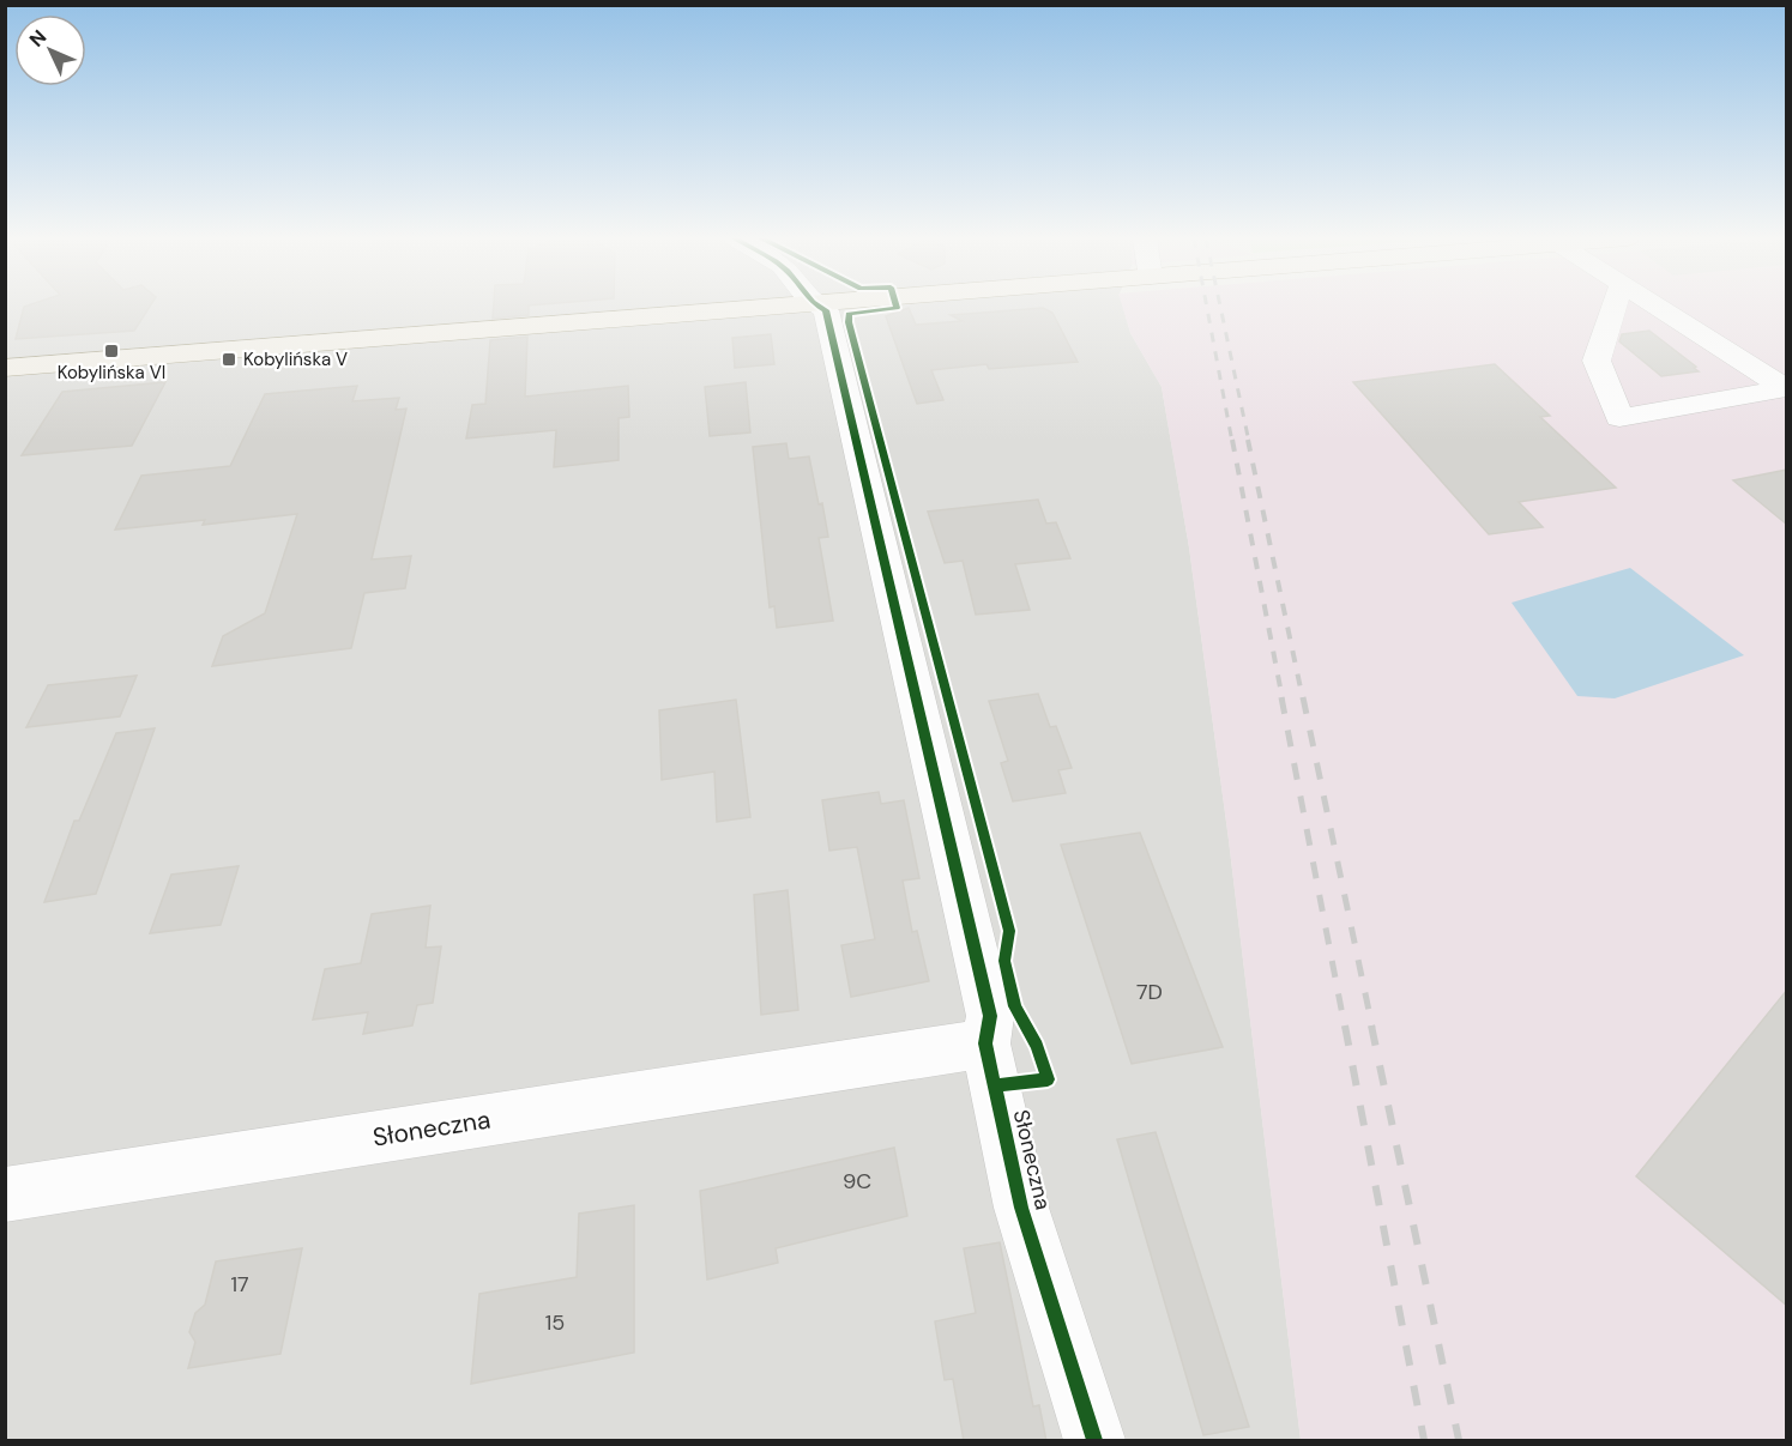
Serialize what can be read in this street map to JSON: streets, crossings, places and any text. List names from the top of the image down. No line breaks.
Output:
{"streets":{"street":["Słoneczna"]},"places":{"transit":["Kobylińska VI","Kobylińska V"]},"house_numbers":["7D","9C","17","15"],"north":"top left"}
